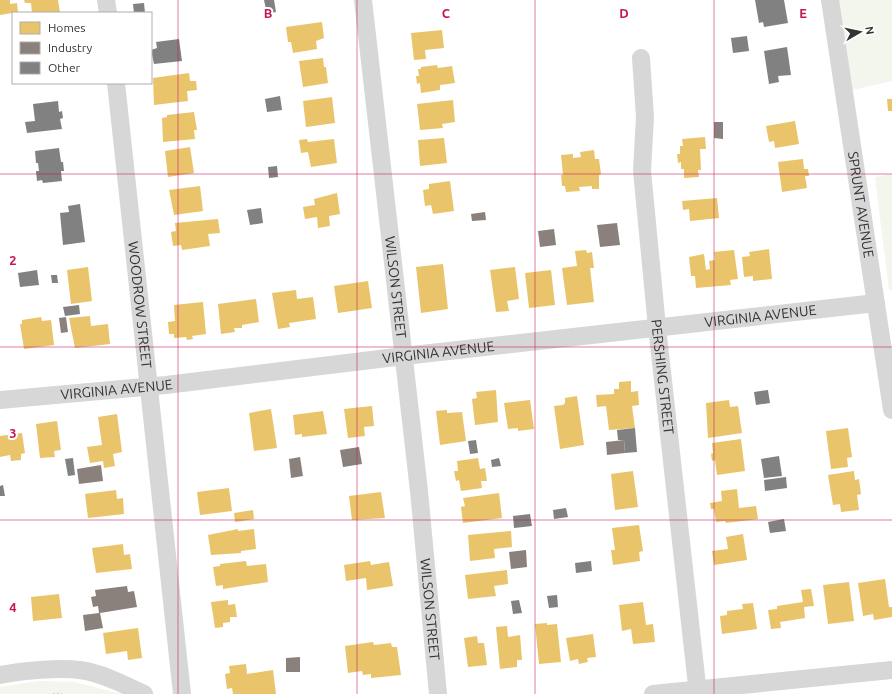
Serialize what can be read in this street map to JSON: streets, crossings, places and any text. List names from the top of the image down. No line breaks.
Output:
{"streets":{"street":["SPRUNT AVENUE","WILSON STREET","WOODROW STREET","VIRGINIA AVENUE","PERSHING STREET"]},"crossings":[["SPRUNT AVENUE","VIRGINIA AVENUE"],["WILSON STREET","VIRGINIA AVENUE"],["WOODROW STREET","VIRGINIA AVENUE"],["VIRGINIA AVENUE","PERSHING STREET"]],"legend":["Homes","Industry","Other"],"north":"right","grid":{"columns":["B","C","D","E"],"rows":["2","3","4"]}}
